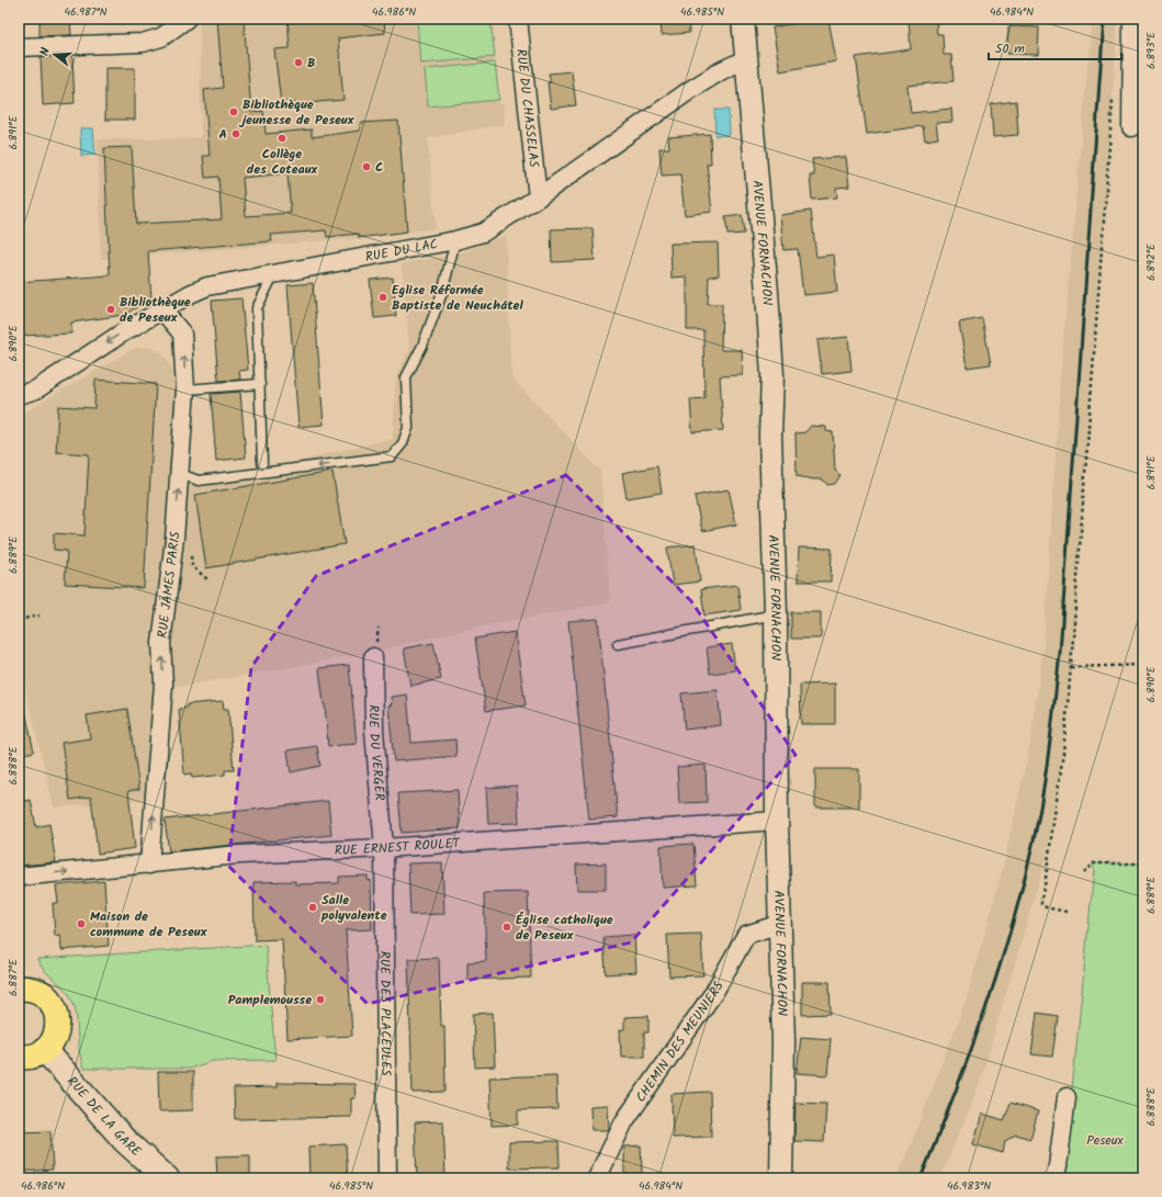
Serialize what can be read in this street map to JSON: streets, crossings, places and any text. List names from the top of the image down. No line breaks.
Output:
{"streets":{"main road":["RUE DE LA GARE"],"street":["RUE DU CHASSELAS","AVENUE FORNACHON","RUE DU LAC","RUE JÄMES PARIS","RUE DU VERGER","RUE ERNEST ROULET","RUE DES PLACEULES","CHEMIN DES MEUNIERS"]},"crossings":[["RUE DU CHASSELAS","RUE DU LAC"],["AVENUE FORNACHON","RUE DU LAC"],["AVENUE FORNACHON","RUE ERNEST ROULET"],["AVENUE FORNACHON","CHEMIN DES MEUNIERS"],["RUE DU LAC","RUE JÄMES PARIS"],["RUE JÄMES PARIS","RUE ERNEST ROULET"],["RUE DU VERGER","RUE ERNEST ROULET"],["RUE DU VERGER","RUE DES PLACEULES"],["RUE ERNEST ROULET","RUE DES PLACEULES"]],"one_way":["RUE JÄMES PARIS"],"parks":["Peseux"],"places":["B","Bibliothèque jeunesse de Peseux","A","Collège des Coteaux","C","Eglise Réformée Baptiste de Neuchâtel","Bibliothèque de Peseux","Salle polyvalente","Maison de commune de Peseux","Église catholique de Peseux","Pamplemousse"],"scale_bar":"50 m","north":"left","coordinates":["46.987°N","46.986°N","46.985°N","46.984°N","6.893°E","6.891°E","6.892°E","6.890°E","6.889°E","6.888°E","6.887°E","46.983°N"]}
